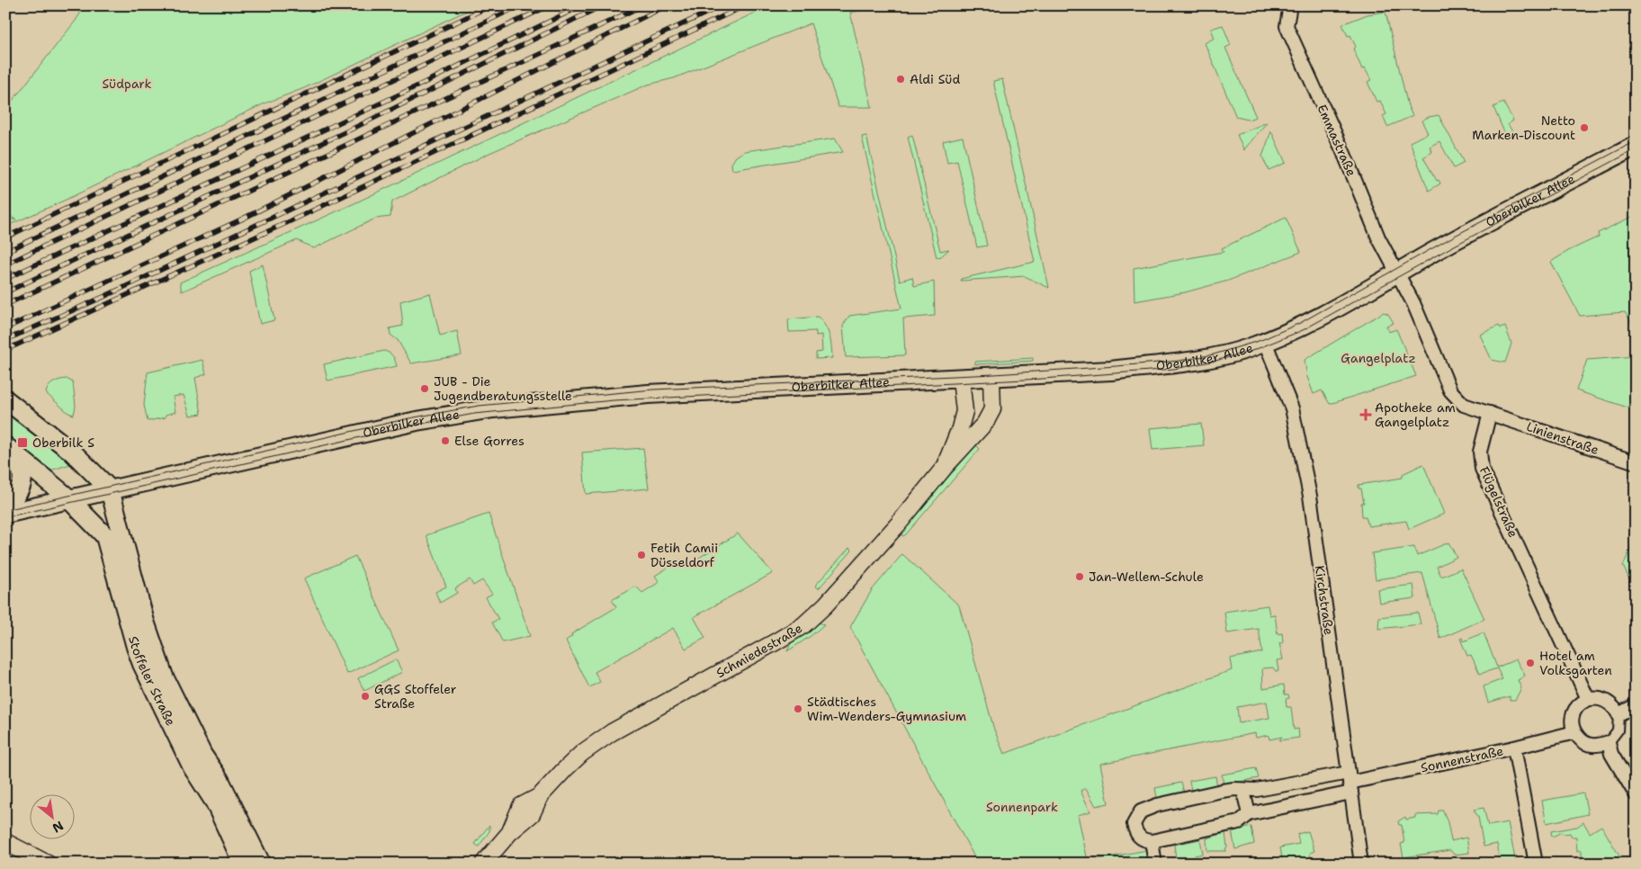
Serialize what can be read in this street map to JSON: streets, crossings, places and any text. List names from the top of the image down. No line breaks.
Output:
{"streets":{"main road":["Oberbilker Allee","Stoffeler Straße"],"street":["Emmastraße","Linienstraße","Flügelstraße","Kirchstraße","Schmiedestraße","Sonnenstraße"]},"crossings":[["Emmastraße","Oberbilker Allee"],["Oberbilker Allee","Kirchstraße"],["Oberbilker Allee","Schmiedestraße"],["Oberbilker Allee","Stoffeler Straße"],["Linienstraße","Flügelstraße"],["Flügelstraße","Sonnenstraße"],["Kirchstraße","Sonnenstraße"]],"parks":["Südpark","Gangelplatz","Sonnenpark"],"places":{"other":["Aldi Süd","Netto Marken-Discount","JUB - Die Jugendberatungsstelle","Else Gorres","Fetih Camii Düsseldorf","Jan-Wellem-Schule","Hotel am Volksgarten","GGS Stoffeler Straße","Städtisches Wim-Wenders-Gymnasium"],"health":["Apotheke am Gangelplatz"],"transit":["Oberbilk S"]},"north":"bottom right"}
